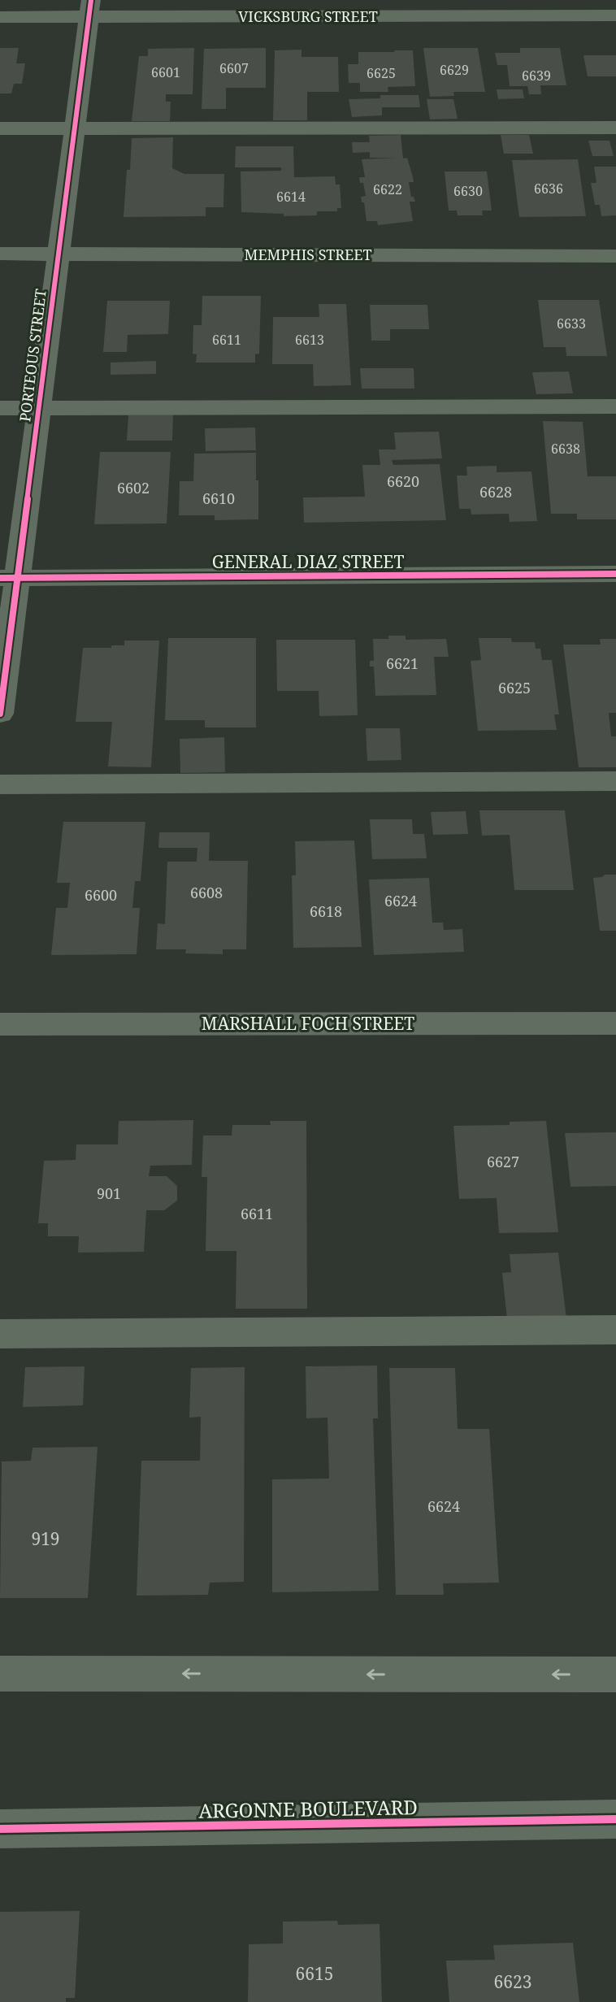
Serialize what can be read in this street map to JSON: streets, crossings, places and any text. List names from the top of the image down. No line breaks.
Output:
{"streets":{"street":["VICKSBURG STREET","MEMPHIS STREET","PORTEOUS STREET","GENERAL DIAZ STREET","MARSHALL FOCH STREET","ARGONNE BOULEVARD"]},"crossings":[["VICKSBURG STREET","PORTEOUS STREET"],["MEMPHIS STREET","PORTEOUS STREET"],["PORTEOUS STREET","GENERAL DIAZ STREET"]],"house_numbers":["6607","6629","6601","6625","6639","6636","6622","6630","6614","6633","6611","6613","6638","6620","6602","6628","6610","6621","6625","6608","6600","6624","6618","6627","901","6611","6624","919","6615","6623"]}
